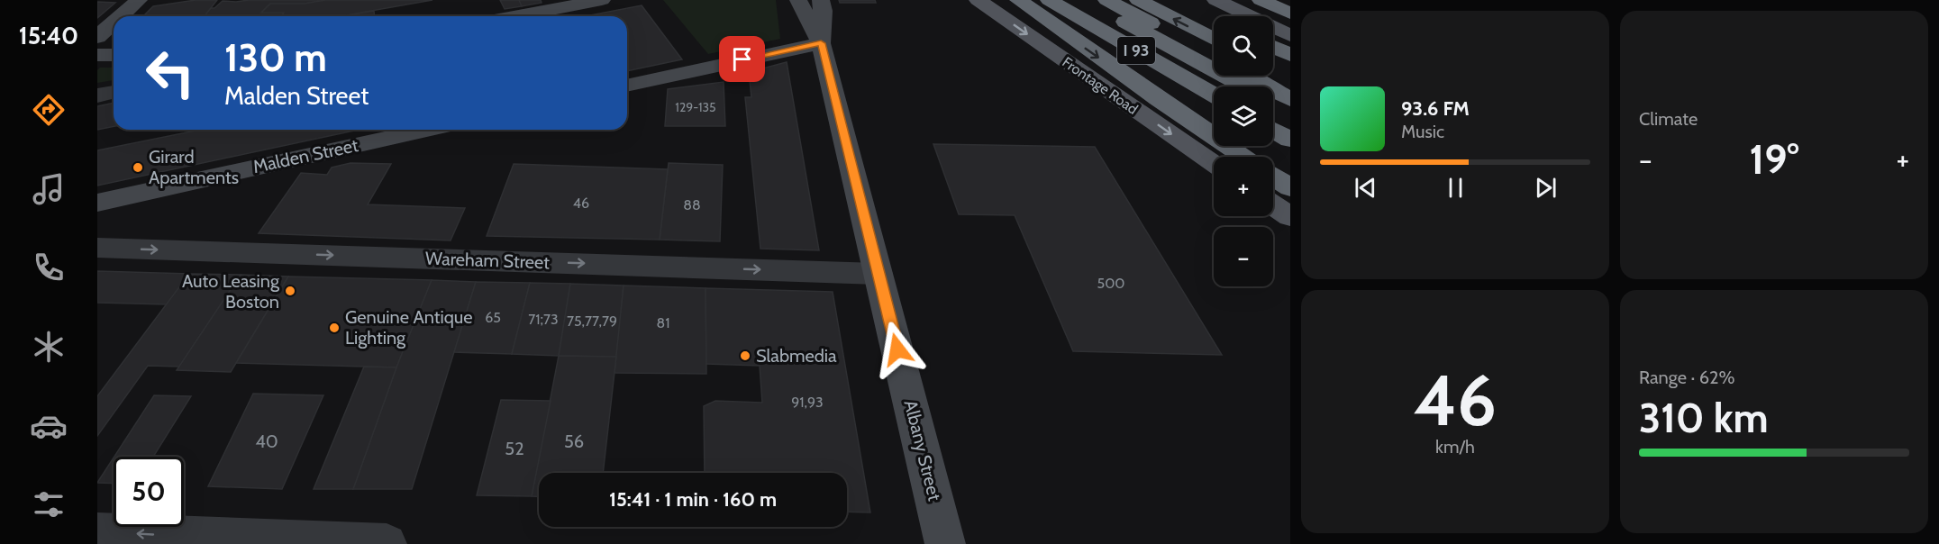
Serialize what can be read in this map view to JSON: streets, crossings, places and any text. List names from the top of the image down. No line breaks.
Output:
{"streets":{"highway":["I 93"],"main road":["Frontage Road","Malden Street","Albany Street"],"street":["Wareham Street"]},"crossings":[["Wareham Street","Albany Street"]],"one_way":["Frontage Road","Wareham Street"],"places":["Girard Apartments","Auto Leasing Boston","Genuine Antique Lighting","Slabmedia"],"house_numbers":["129-135","46","88","500","65","71;73","75,77,79","81","91,93","40","56","52"],"page":{"tabs":"15:40","tile":["Climate",["46","km/h"],["Range · 62%","310 km"]],"map_buttons":["+","−"],"turn":["130 m","Malden Street"],"song":["93.6 FM","Music"],"heat":["−","19°","+"],"limit":"50","trip":"15:41 · 1 min · 160 m"}}
